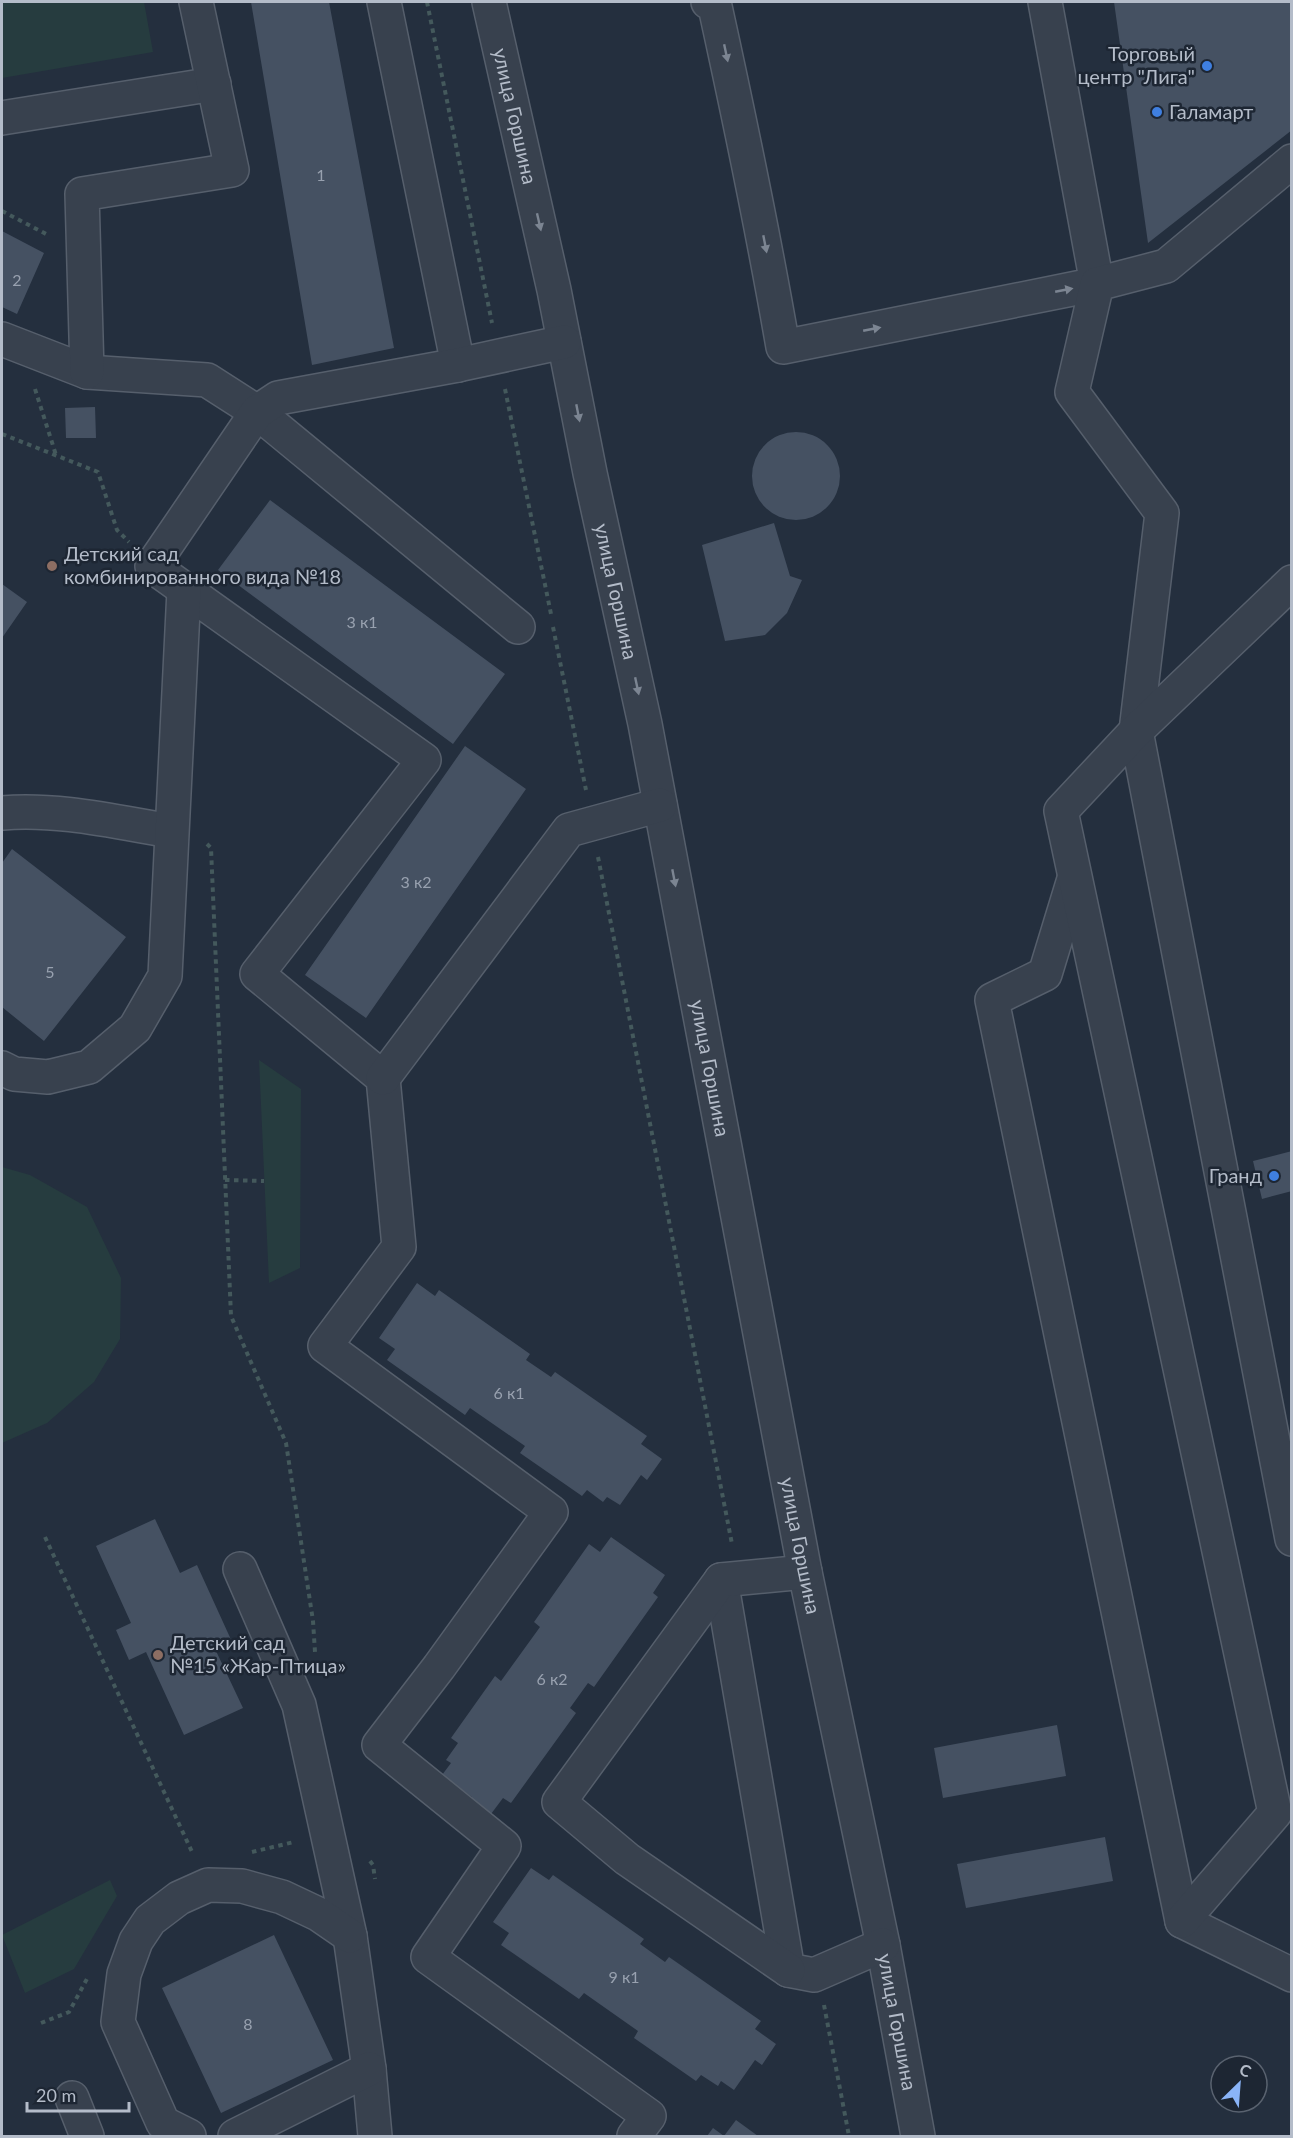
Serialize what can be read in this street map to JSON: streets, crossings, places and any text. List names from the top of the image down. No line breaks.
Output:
{"streets":{"street":["улица Горшина"]},"places":["Торговый центр \"Лига\"","Галамарт","Детский сад комбинированного вида №18","Гранд","Детский сад №15 «Жар-Птица»"],"house_numbers":["1","2","3 к1","3 к2","5","6 к1","6 к2","9 к1","8"],"scale_bar":"20 m","north":"top right"}
